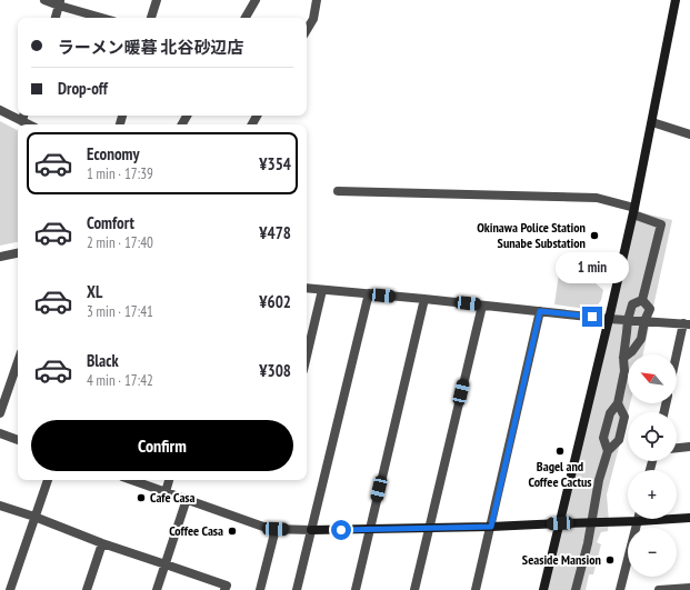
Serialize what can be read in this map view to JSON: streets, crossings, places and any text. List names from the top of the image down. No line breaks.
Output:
{"places":["Okinawa Police Station Sunabe Substation","Bagel and Coffee Cactus","Cafe Casa","Coffee Casa","Seaside Mansion"],"north":"top left","page":{"banner":["ラーメン暖暮 北谷砂辺店","Drop-off"],"list":[{"name":"Economy","note":"1 min · 17:39","value":"¥354"},{"name":"Comfort","note":"2 min · 17:40","value":"¥478"},{"name":"XL","note":"3 min · 17:41","value":"¥602"},{"name":"Black","note":"4 min · 17:42","value":"¥308"}],"bubble":"1 min","map_buttons":["+","−"],"buttons":"Confirm"}}
